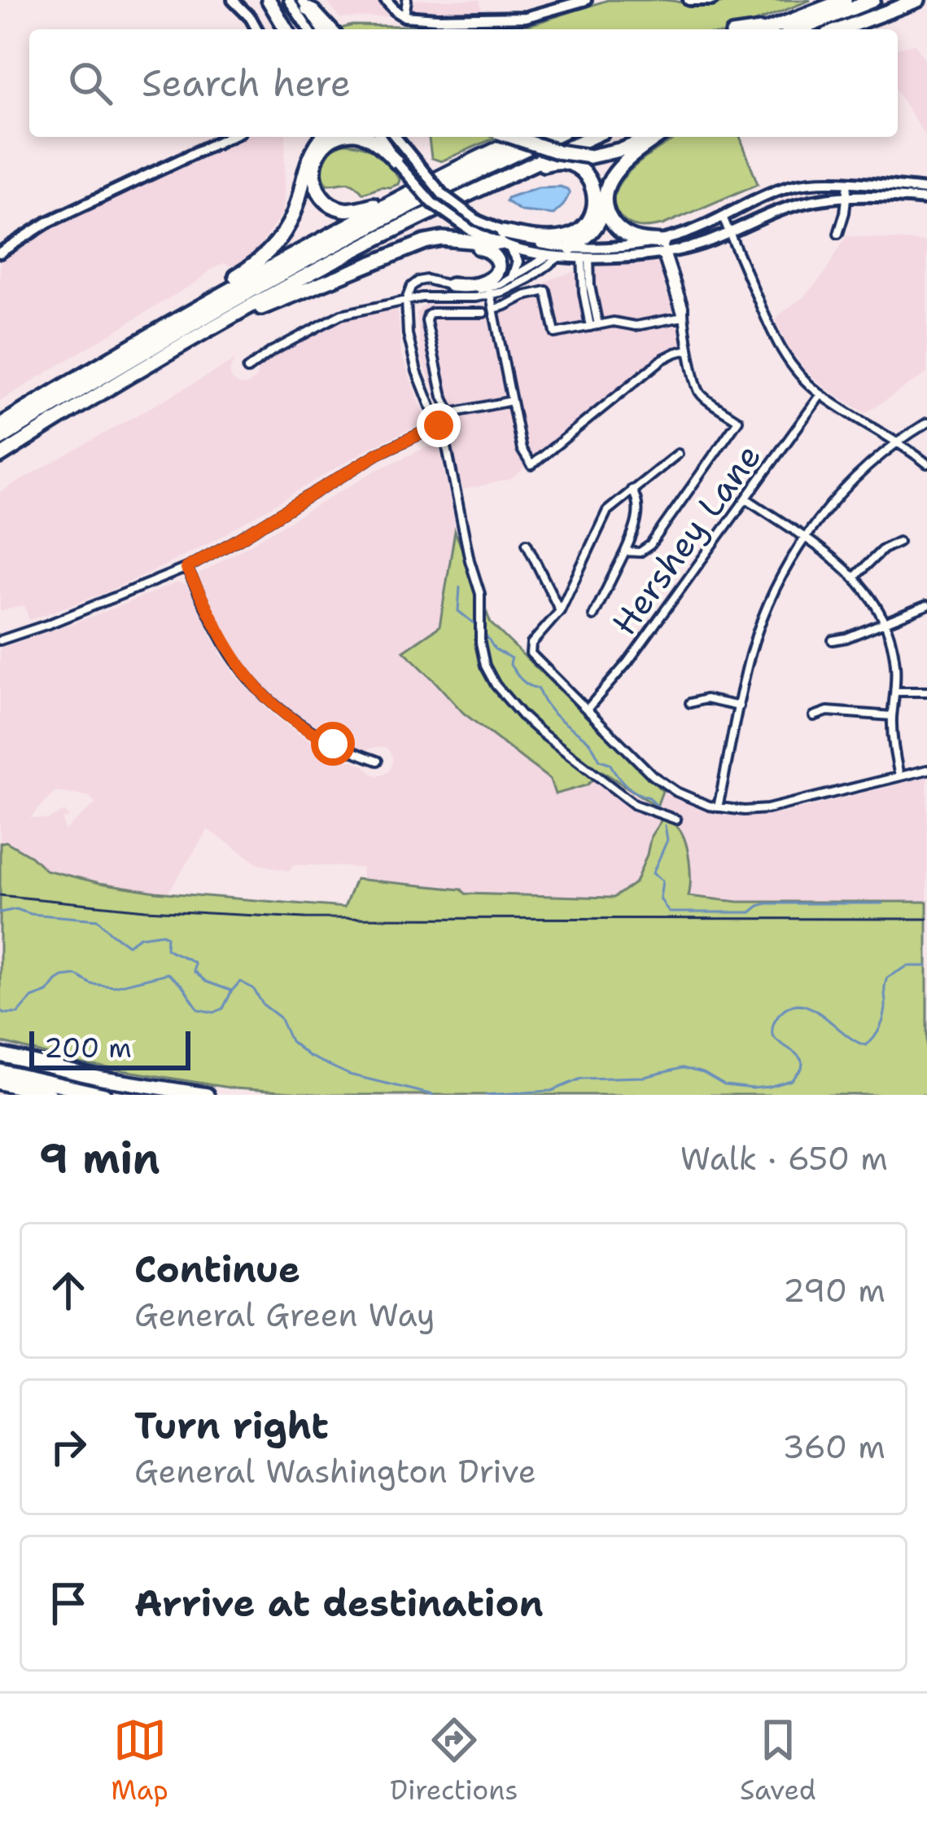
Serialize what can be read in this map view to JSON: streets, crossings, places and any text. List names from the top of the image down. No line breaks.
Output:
{"streets":{"street":["Hershey Lane"]},"scale_bar":"200 m","page":{"search":"Search here","scale":"200 m","heading":["9 min","Walk · 650 m"],"list":[["Continue","General Green Way","290 m"],["Turn right","General Washington Drive","360 m"],"Arrive at destination"],"nav":["Map","Directions","Saved"]}}
